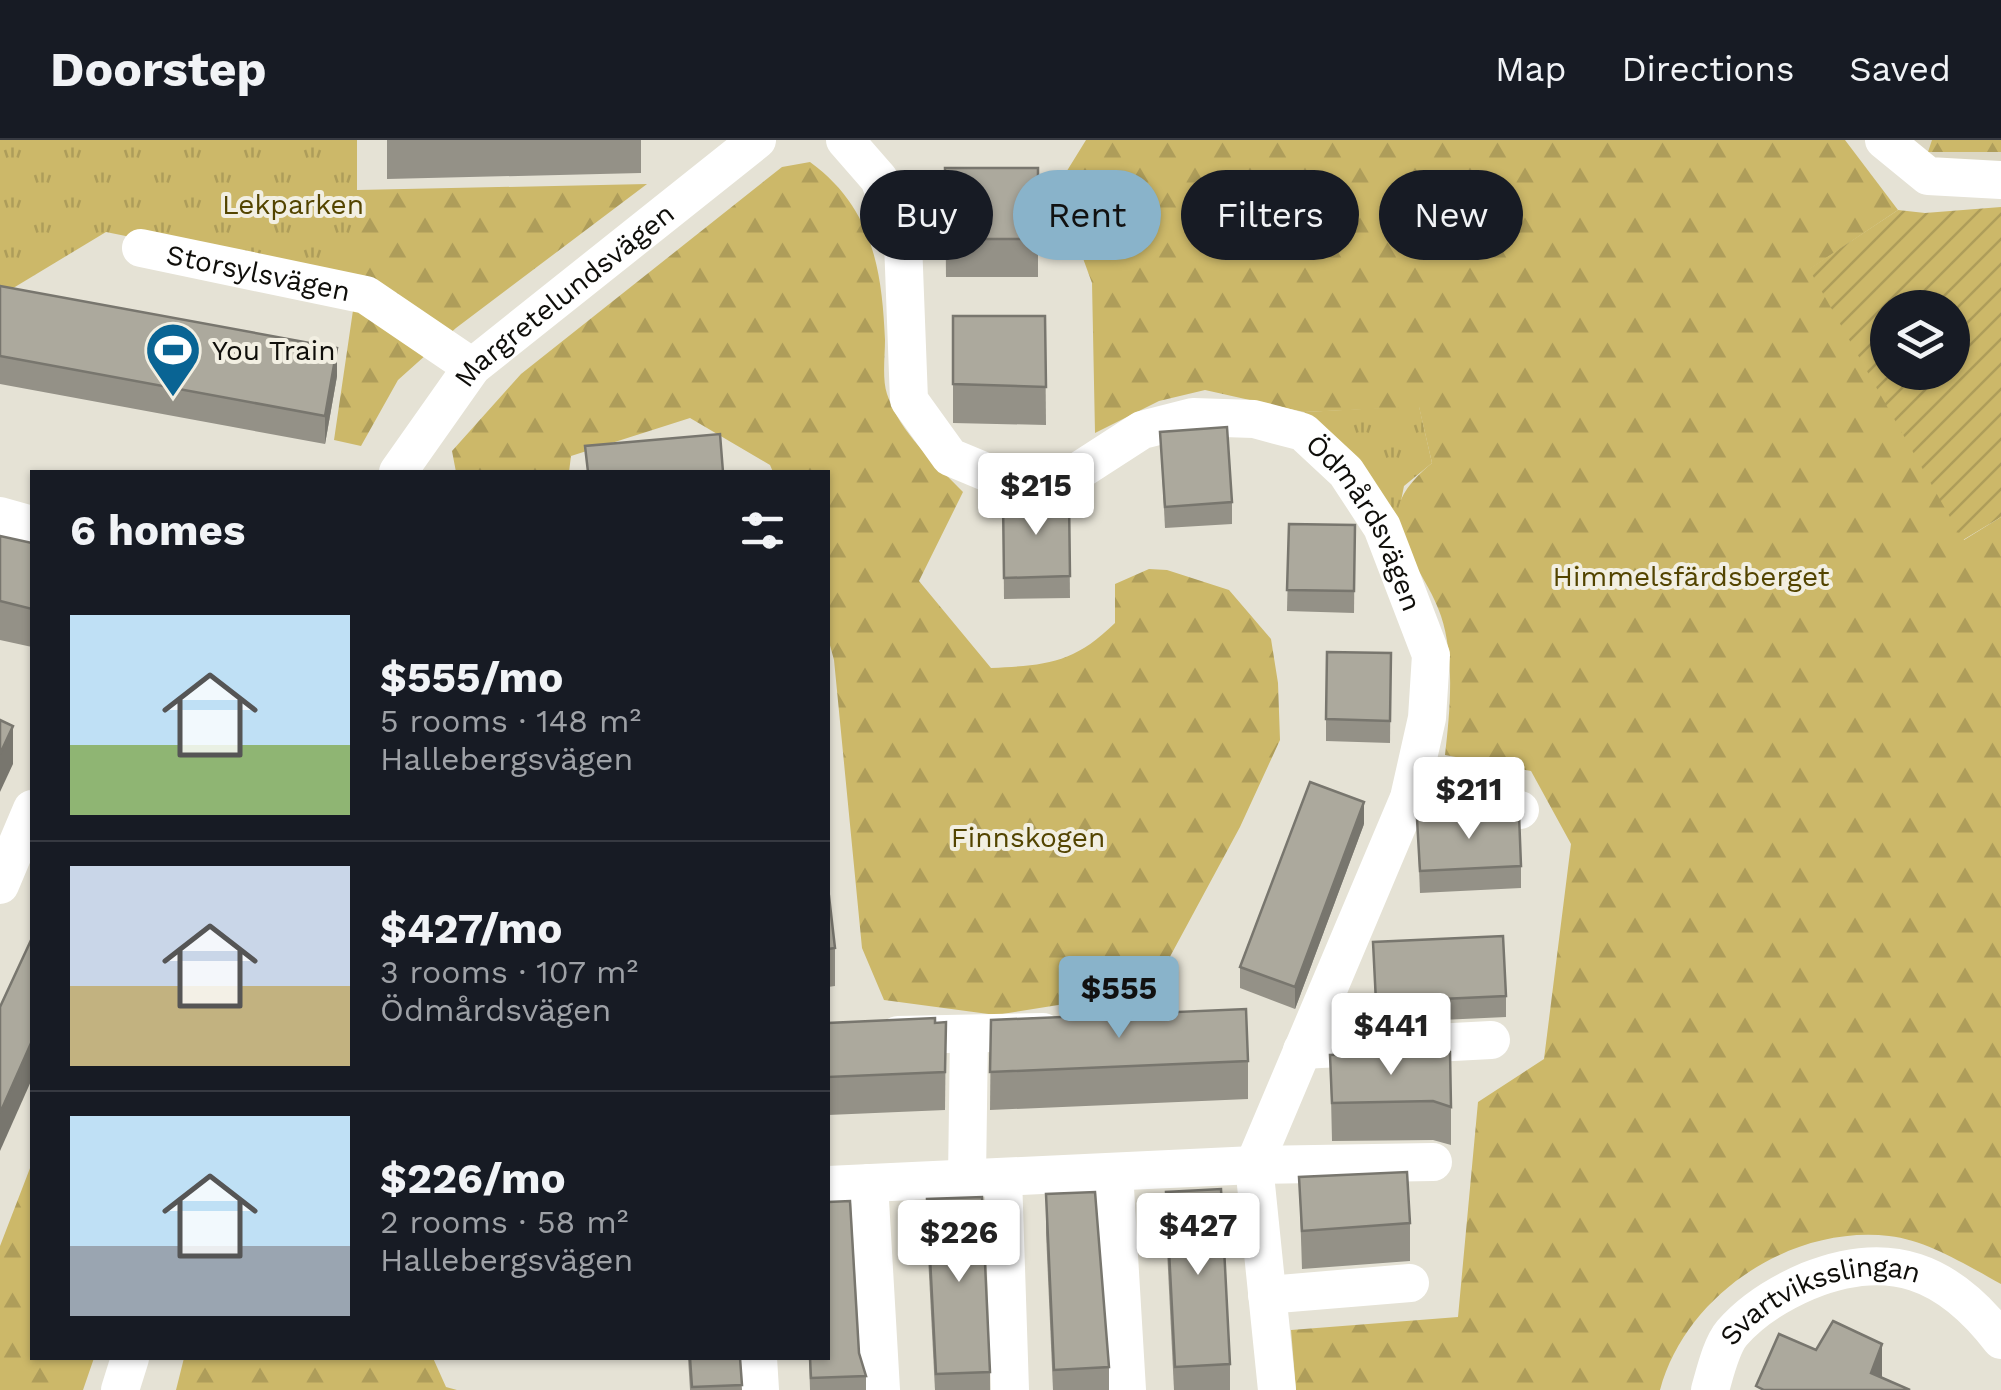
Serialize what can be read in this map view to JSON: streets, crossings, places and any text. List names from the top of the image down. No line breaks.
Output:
{"streets":{"street":["Storsylsvägen","Margretelundsvägen","Ödmårdsvägen","Svartviksslingan"]},"crossings":[["Storsylsvägen","Margretelundsvägen"]],"parks":["Lekparken","Himmelsfärdsberget","Finnskogen"],"places":{"sports":["You Train"]},"page":{"header":"Doorstep","nav":["Map","Directions","Saved"],"chip":["Buy","Rent","Filters","New"],"price":["$215","$211","$555","$441","$427","$226"],"heading":"6 homes","list":[{"name":"$555/mo","note":"5 rooms · 148 m² · Hallebergsvägen"},{"name":"$427/mo","note":"3 rooms · 107 m² · Ödmårdsvägen"},{"name":"$226/mo","note":"2 rooms · 58 m² · Hallebergsvägen"}]}}
